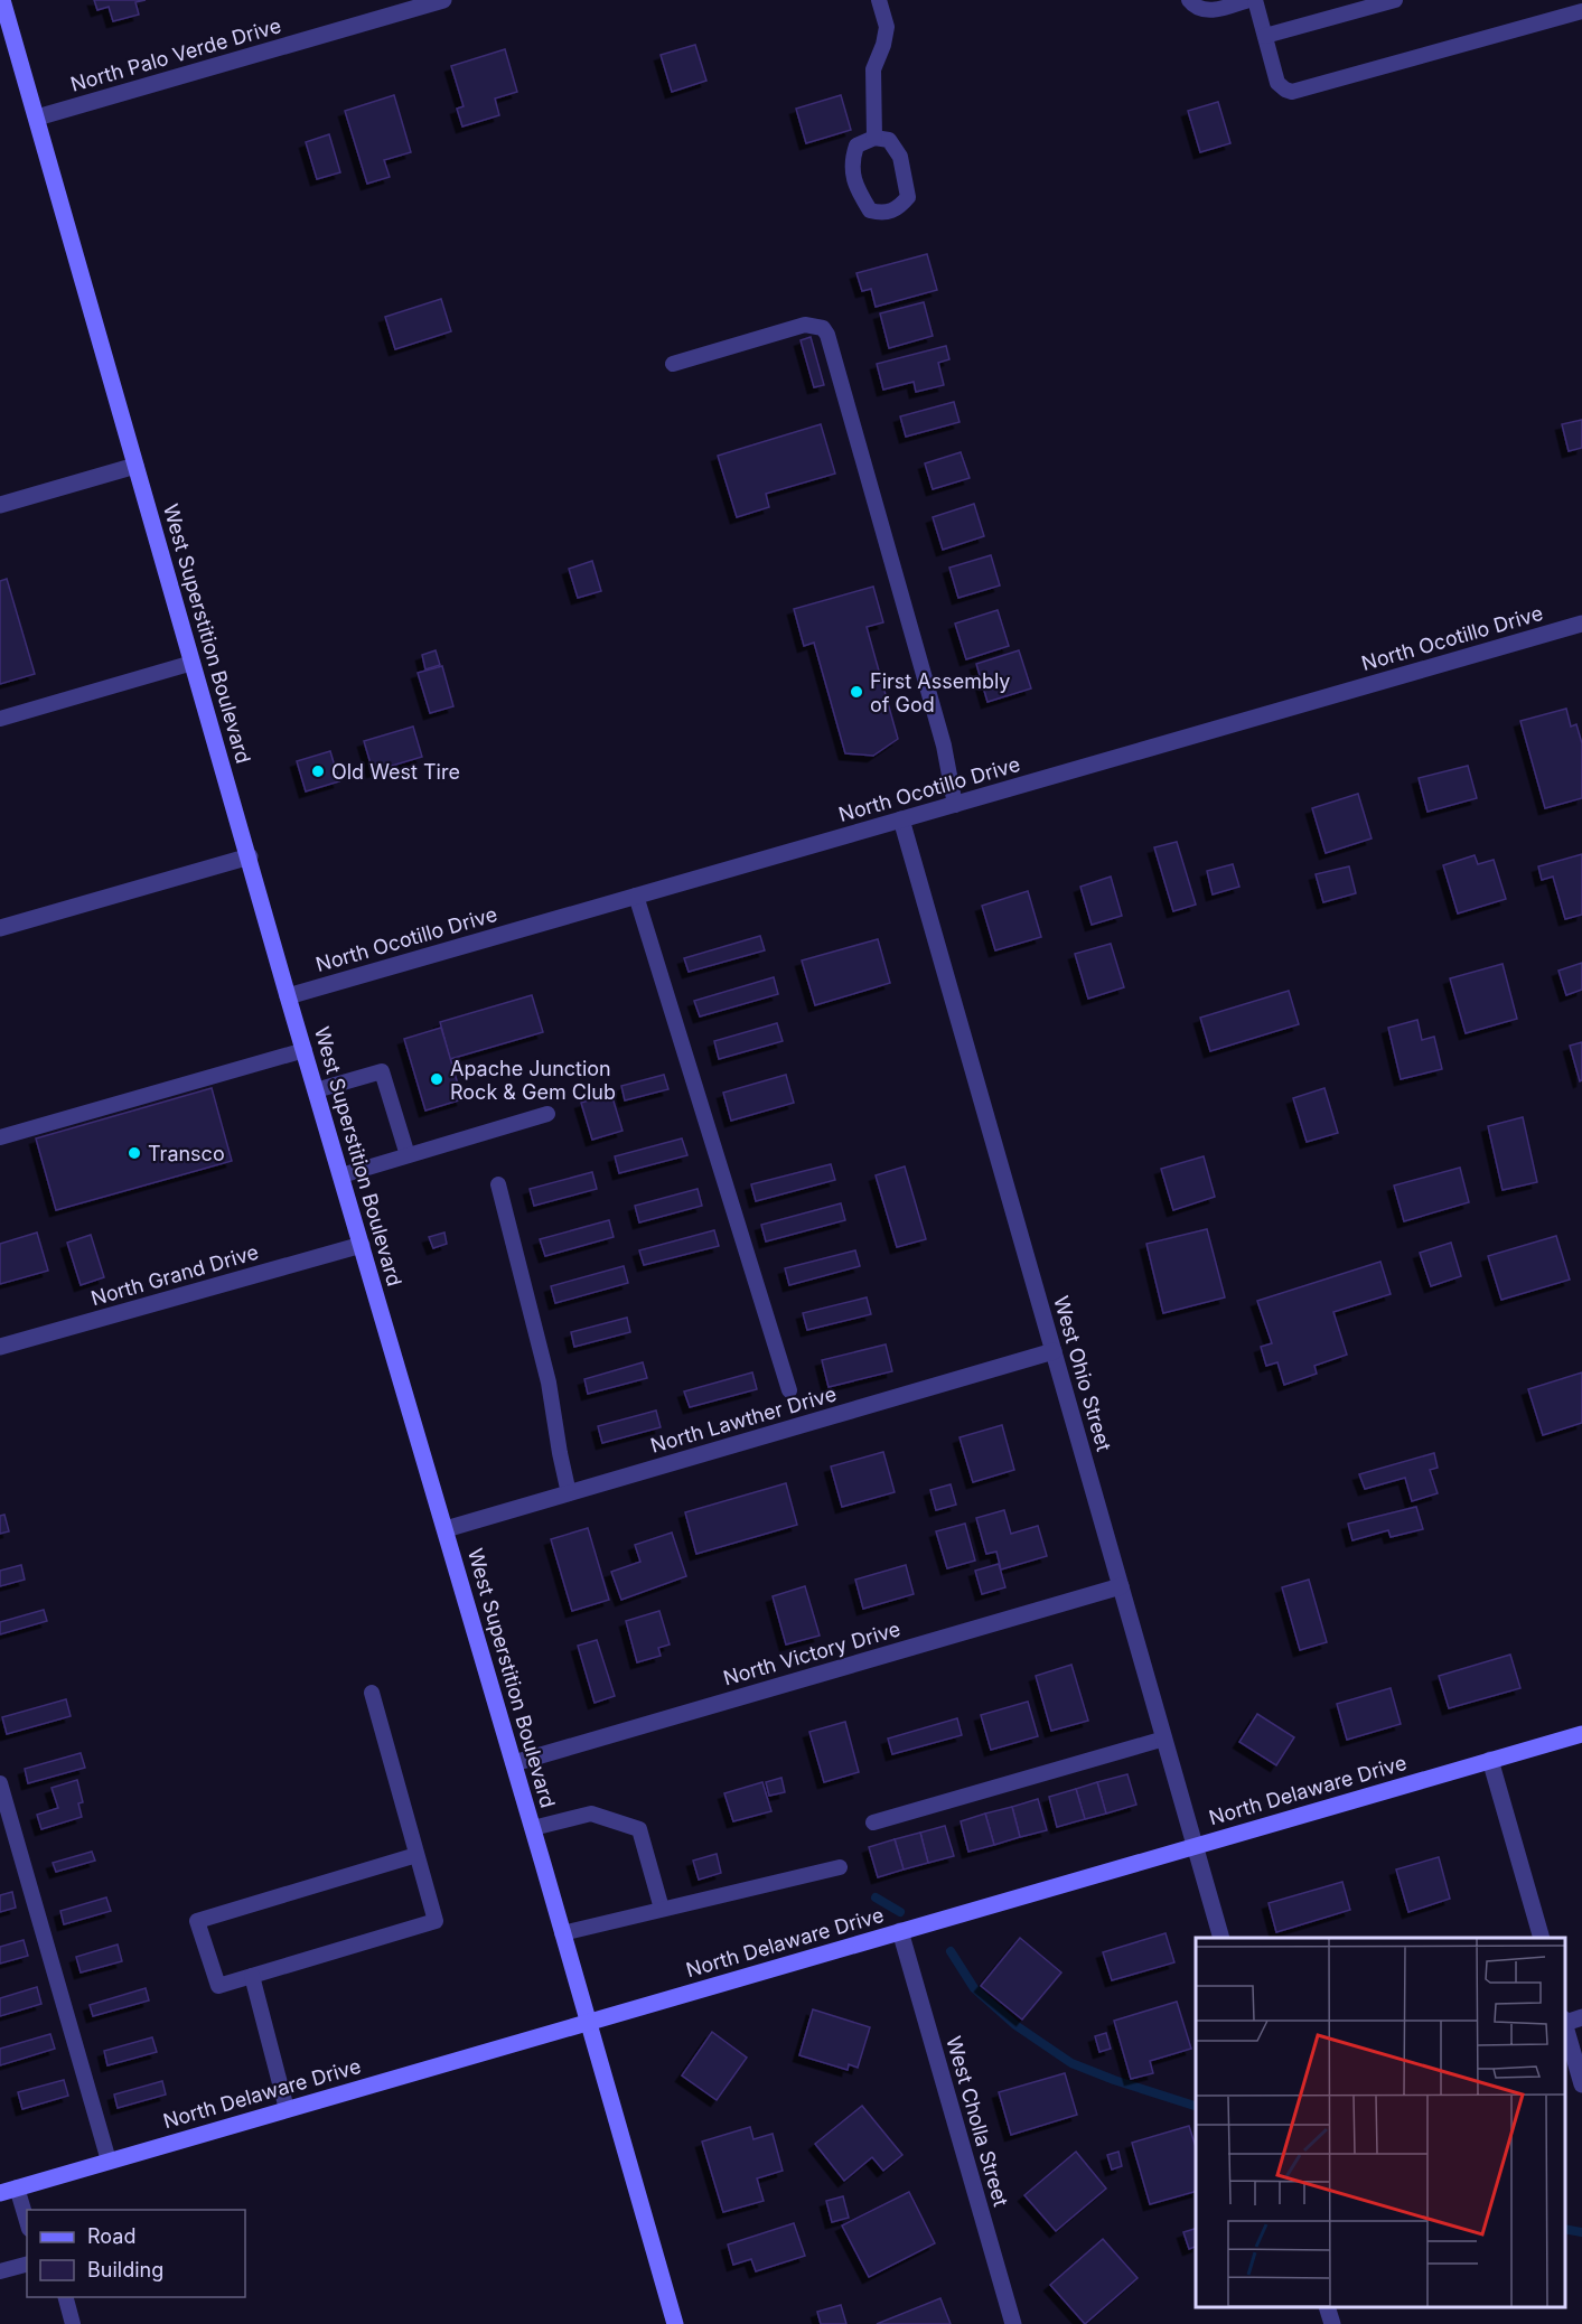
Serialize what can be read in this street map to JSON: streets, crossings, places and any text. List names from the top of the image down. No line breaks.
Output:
{"streets":{"main road":["West Superstition Boulevard","North Delaware Drive"],"street":["North Palo Verde Drive","North Ocotillo Drive","North Grand Drive","West Ohio Street","North Lawther Drive","North Victory Drive","West Cholla Street"]},"crossings":[["North Palo Verde Drive","West Superstition Boulevard"],["West Superstition Boulevard","North Ocotillo Drive"],["West Superstition Boulevard","North Grand Drive"],["West Superstition Boulevard","North Lawther Drive"],["West Superstition Boulevard","North Victory Drive"],["West Superstition Boulevard","North Delaware Drive"],["North Ocotillo Drive","West Ohio Street"],["West Ohio Street","North Lawther Drive"],["West Ohio Street","North Victory Drive"],["West Ohio Street","North Delaware Drive"],["North Delaware Drive","West Cholla Street"]],"places":["First Assembly of God","Old West Tire","Apache Junction Rock & Gem Club","Transco"],"legend":["Road","Building"]}
